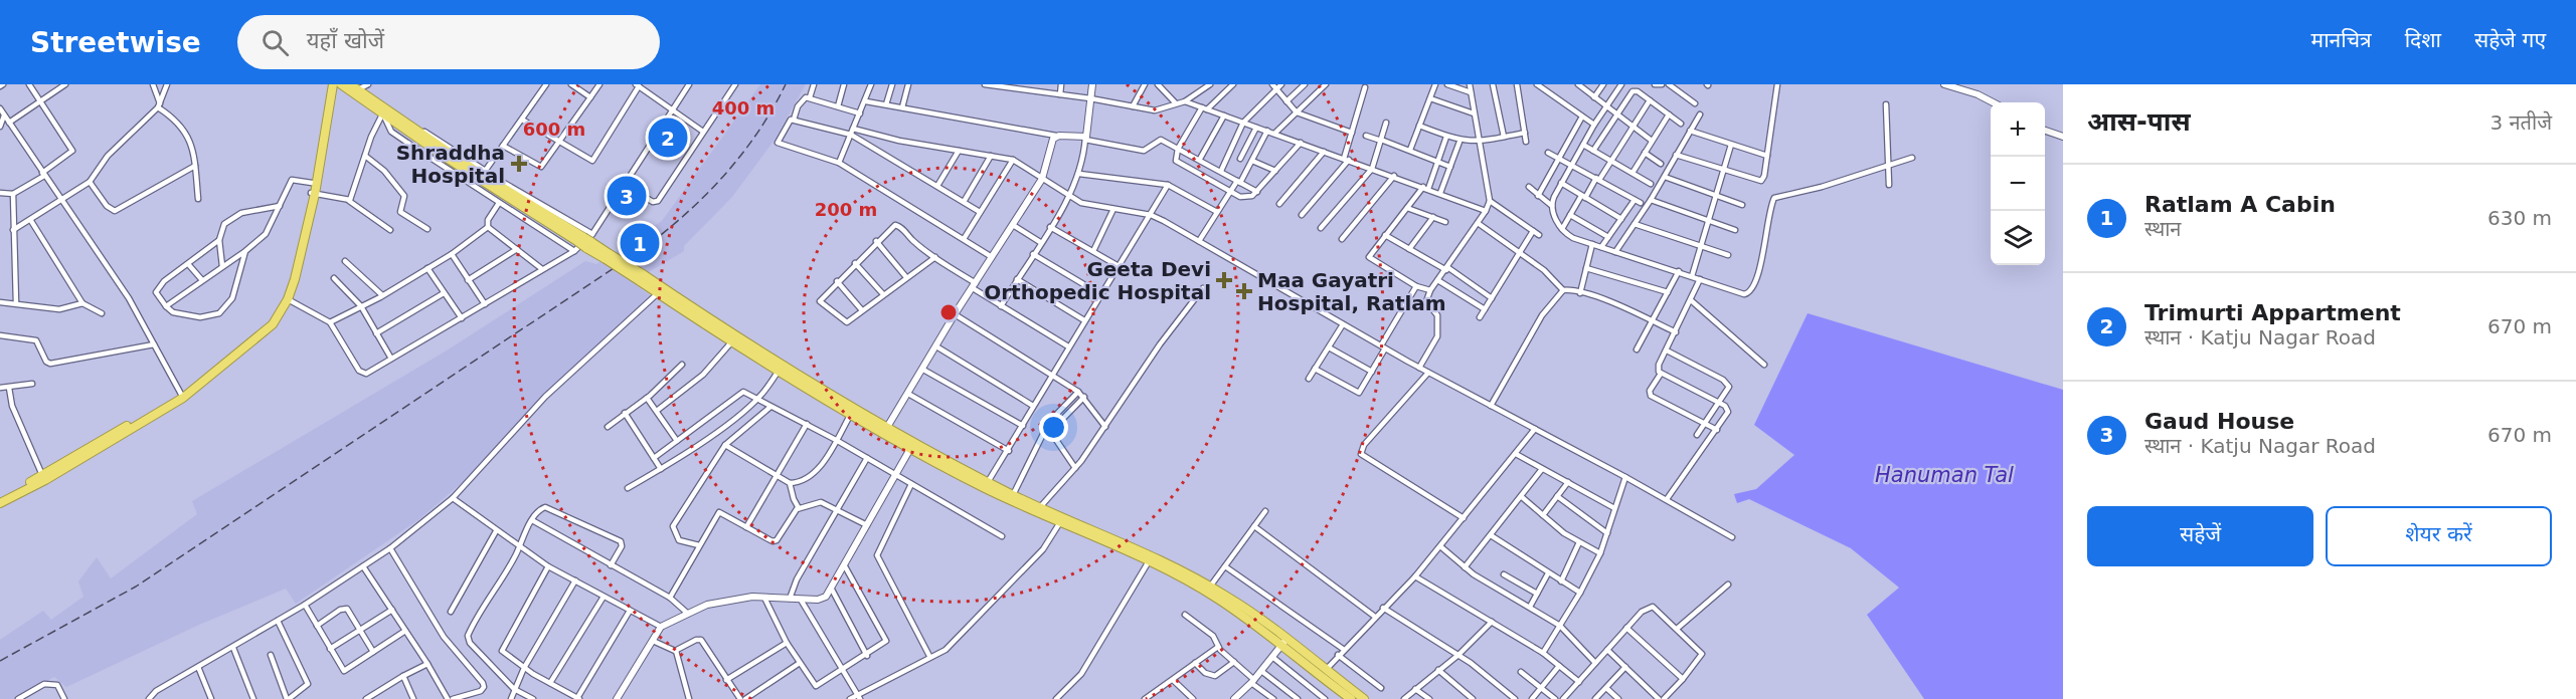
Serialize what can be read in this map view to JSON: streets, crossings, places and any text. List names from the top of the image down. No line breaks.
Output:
{"water":["Hanuman Tal"],"places":{"health":["Shraddha Hospital","Geeta Devi Orthopedic Hospital","Maa Gayatri Hospital, Ratlam"]},"page":{"header":"Streetwise","search":"यहाँ खोजें","nav":["मानचित्र","दिशा","सहेजे गए"],"heading":["आस-पास","3 नतीजे"],"map_buttons":["+","−"],"pins":["2","3","1"],"list":[{"mark":"1","name":"Ratlam A Cabin","note":"स्थान","value":"630 m"},{"mark":"2","name":"Trimurti Appartment","note":"स्थान · Katju Nagar Road","value":"670 m"},{"mark":"3","name":"Gaud House","note":"स्थान · Katju Nagar Road","value":"670 m"}],"buttons":["सहेजें","शेयर करें"]},"rings":["400 m","600 m","200 m"]}
